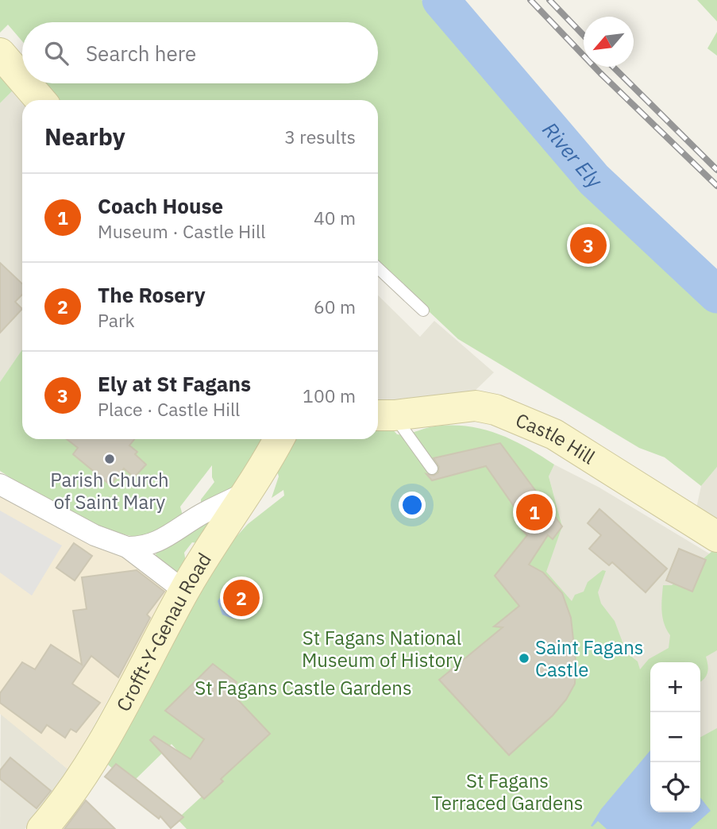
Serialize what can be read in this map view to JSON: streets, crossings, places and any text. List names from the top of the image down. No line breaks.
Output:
{"streets":{"street":["Castle Hill","Crofft-Y-Genau Road"]},"water":["River Ely"],"parks":["St Fagans National Museum of History","St Fagans Castle Gardens","St Fagans Terraced Gardens"],"places":["Parish Church of Saint Mary","Saint Fagans Castle"],"north":"bottom left","page":{"search":"Search here","heading":["Nearby","3 results"],"list":[{"mark":"1","name":"Coach House","note":"Museum · Castle Hill","value":"40 m"},{"mark":"2","name":"The Rosery","note":"Park","value":"60 m"},{"mark":"3","name":"Ely at St Fagans","note":"Place · Castle Hill","value":"100 m"}],"pins":["3","1","2"],"map_buttons":["+","−"]}}
